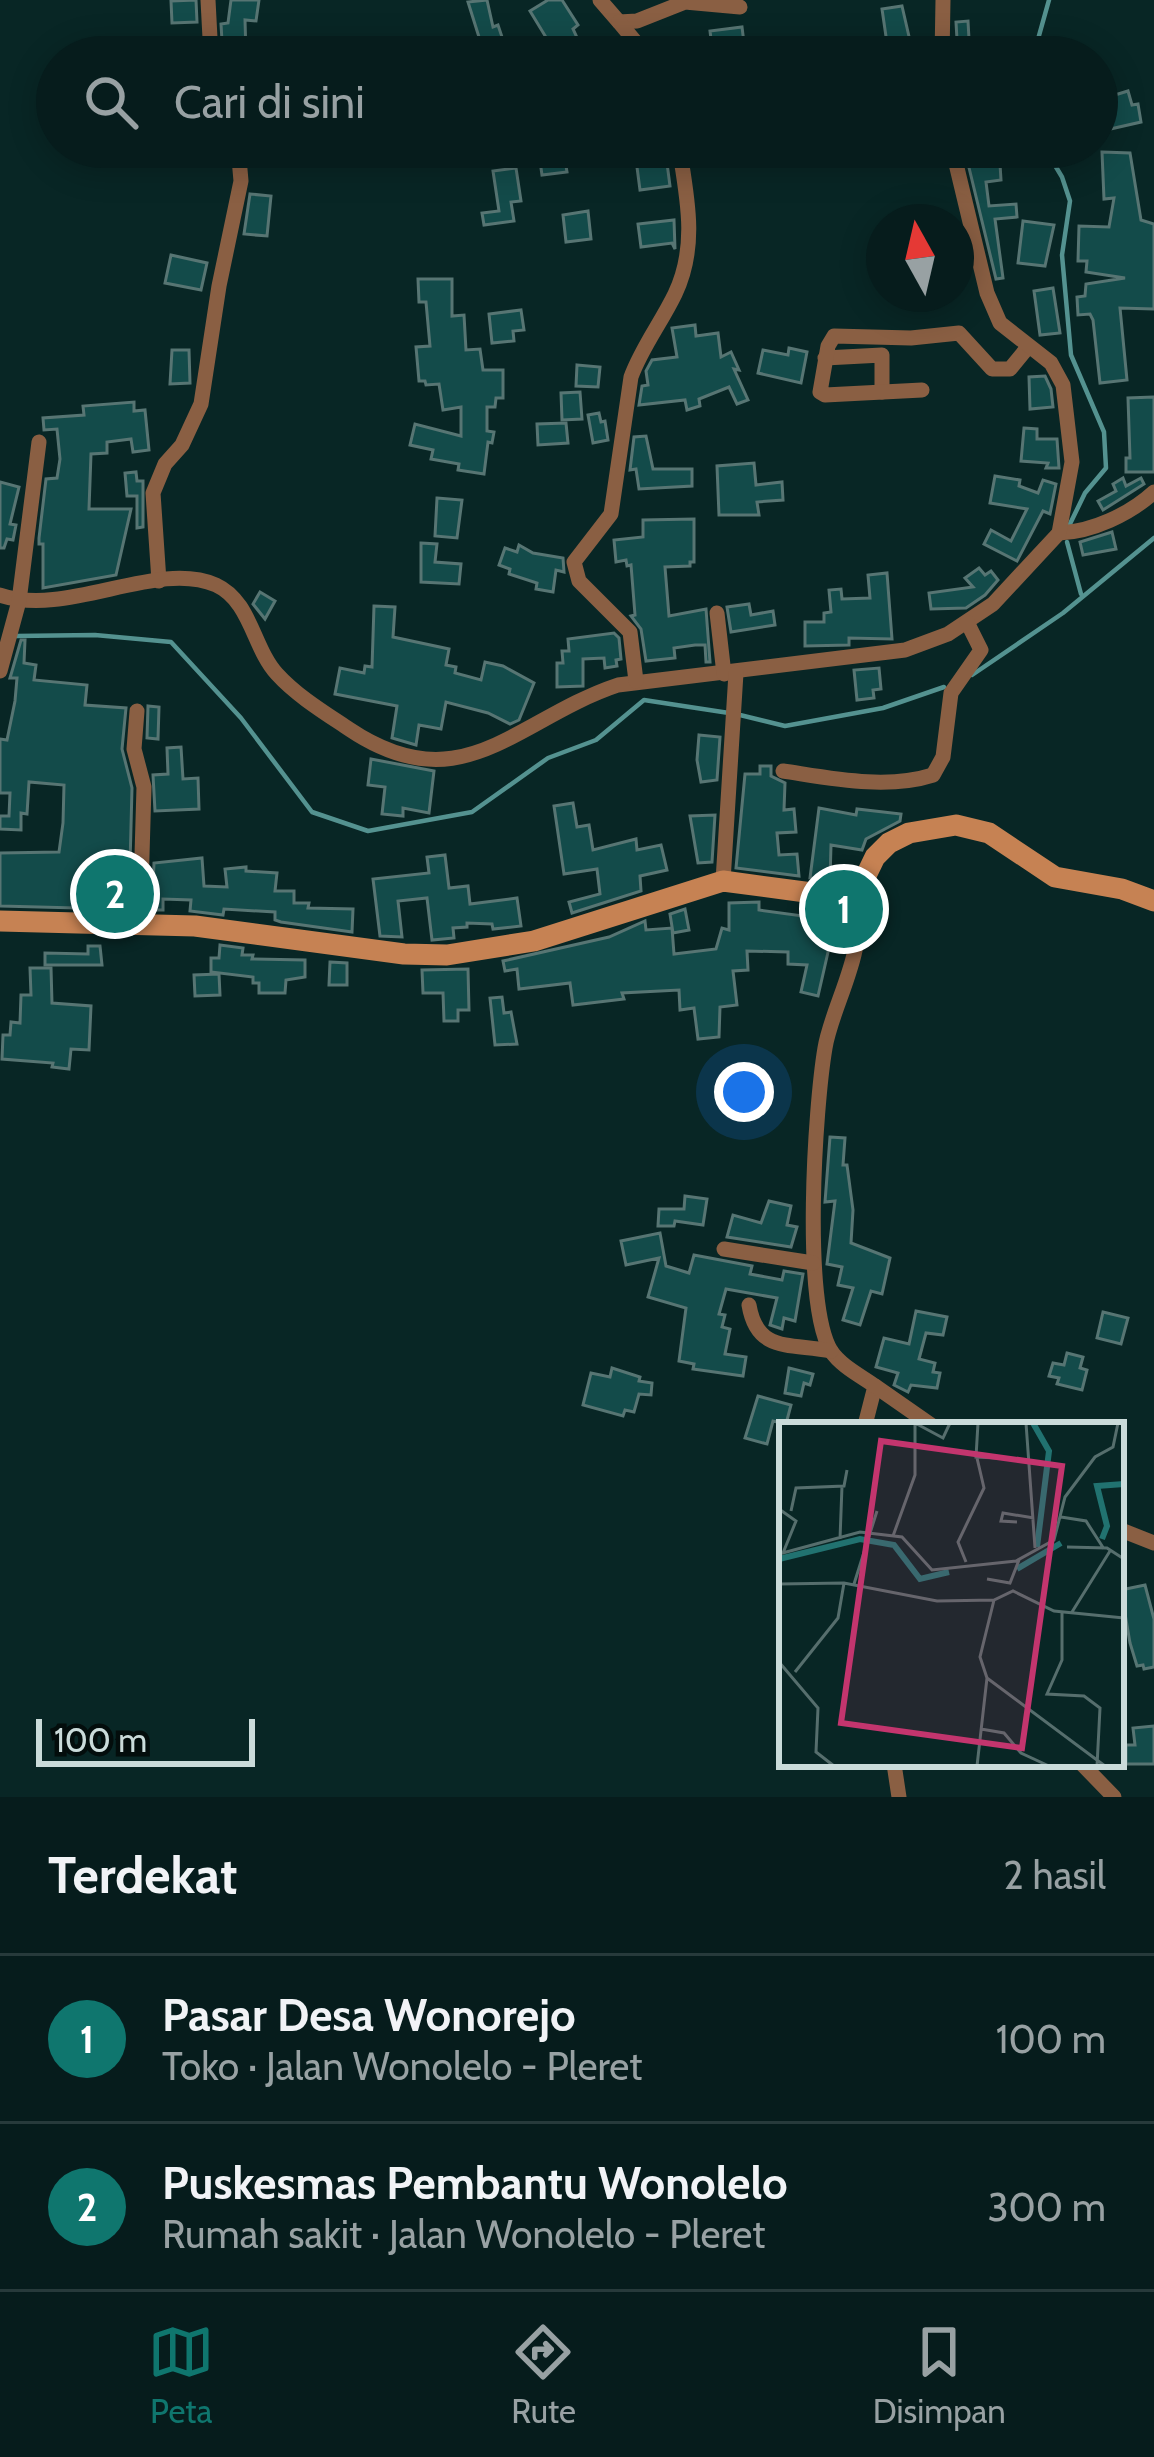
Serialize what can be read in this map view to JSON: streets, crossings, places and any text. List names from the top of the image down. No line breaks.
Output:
{"scale_bar":"100 m","north":"top","page":{"search":"Cari di sini","pins":["2","1"],"scale":"100 m","heading":["Terdekat","2 hasil"],"list":[{"mark":"1","name":"Pasar Desa Wonorejo","note":"Toko · Jalan Wonolelo - Pleret","value":"100 m"},{"mark":"2","name":"Puskesmas Pembantu Wonolelo","note":"Rumah sakit · Jalan Wonolelo - Pleret","value":"300 m"}],"nav":["Peta","Rute","Disimpan"]}}
